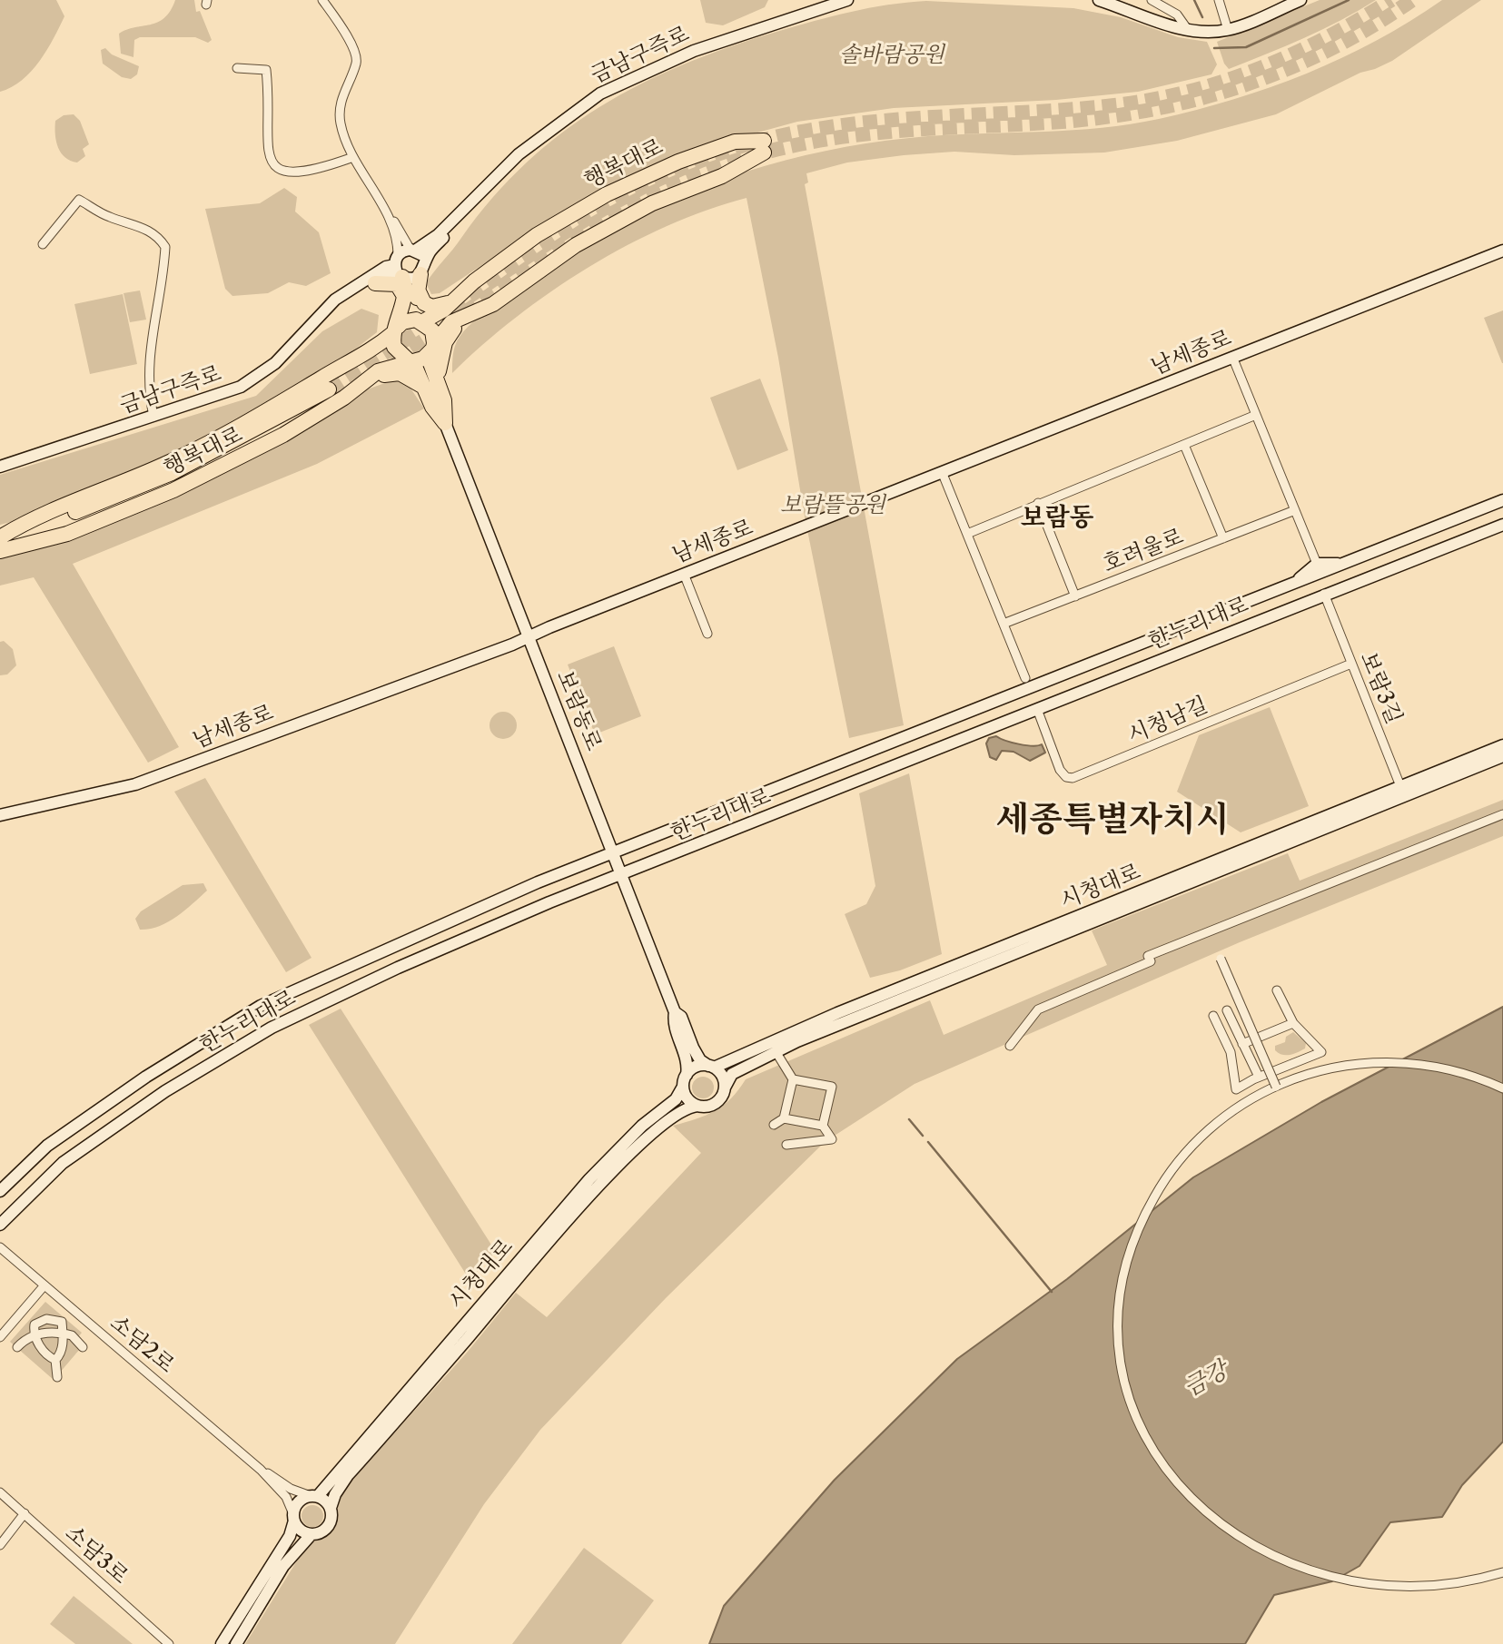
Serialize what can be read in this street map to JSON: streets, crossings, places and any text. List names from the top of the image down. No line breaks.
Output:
{"streets":{"highway":["행복대로"],"street":["금남구즉로","남세종로","호려울로","한누리대로","보람3길","보람동로","시청남길","시청대로","소담2로","소담3로"]},"crossings":[["남세종로","보람동로"],["한누리대로","보람3길"],["한누리대로","보람동로"],["한누리대로","시청남길"],["보람3길","시청남길"],["보람3길","시청대로"]],"districts":["보람동","세종특별자치시"],"water":["금강"],"parks":["솔바람공원","보람뜰공원"]}
